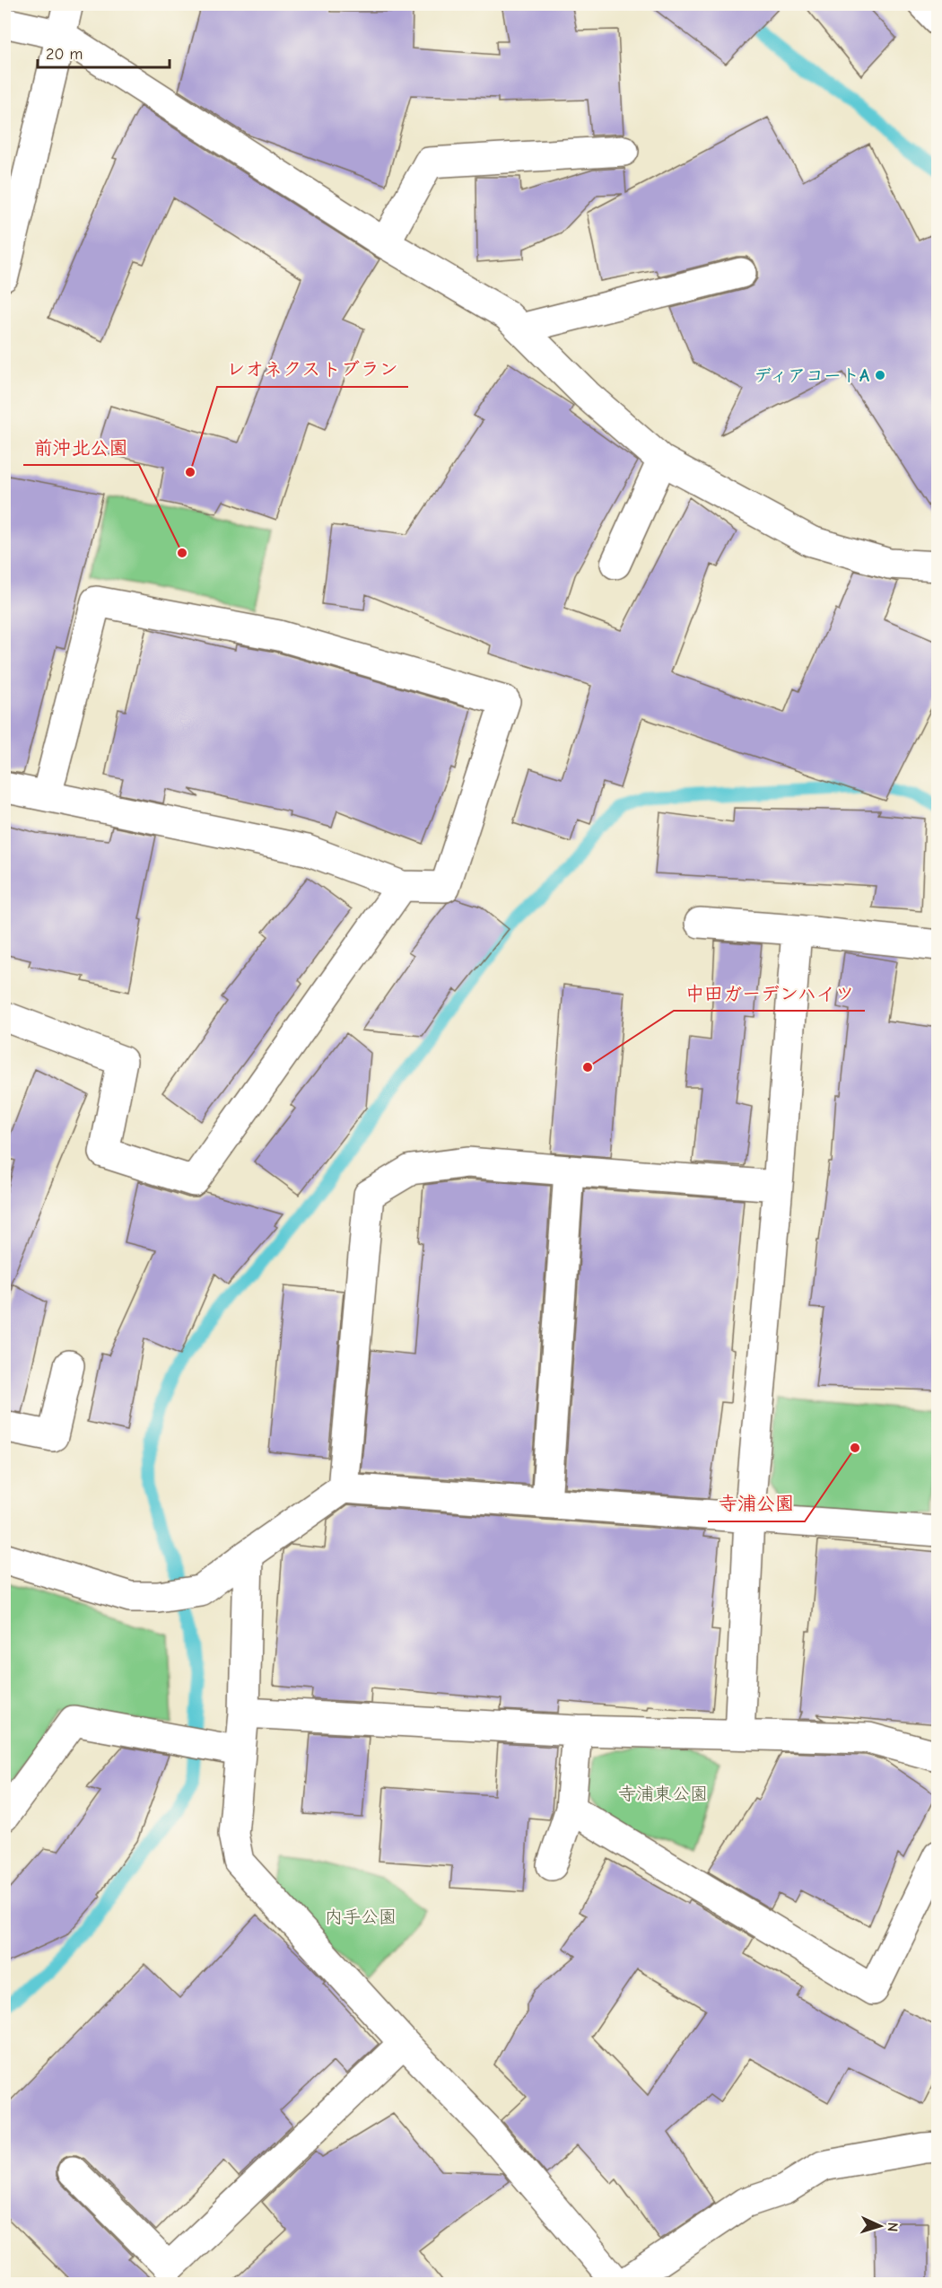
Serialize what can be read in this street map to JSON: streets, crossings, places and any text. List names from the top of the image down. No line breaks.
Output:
{"parks":["寺浦東公園","内手公園"],"places":["ディアコートA","レオネクストブラン","前沖北公園","中田ガーデンハイツ","寺浦公園"],"scale_bar":"20 m","north":"right"}
